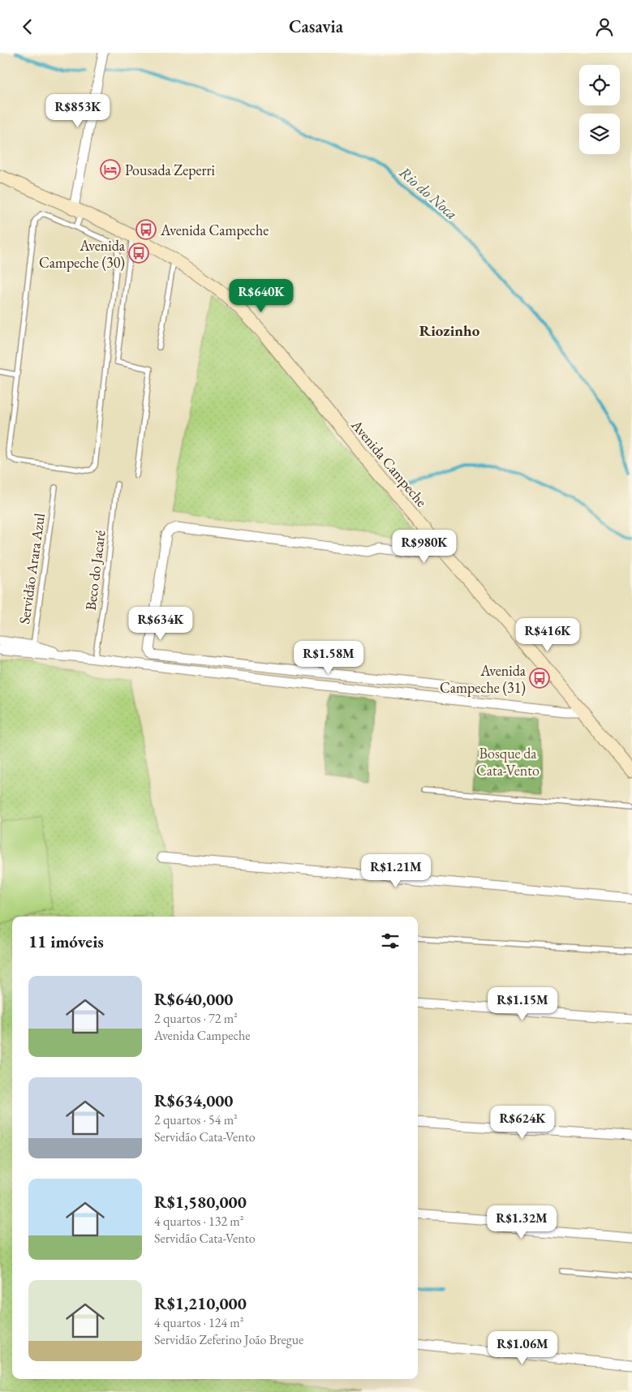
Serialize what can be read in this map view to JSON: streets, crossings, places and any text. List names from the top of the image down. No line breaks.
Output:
{"streets":{"main road":["Avenida Campeche"],"lane":["Servidão Arara Azul","Beco do Jacaré"]},"districts":["Riozinho"],"water":["Rio do Noca"],"parks":["Bosque da Cata-Vento"],"places":{"hotel":["Pousada Zeperri"],"bus stop":["Avenida Campeche","Avenida Campeche (30)","Avenida Campeche (31)"]},"page":{"header":"Casavia","price":["R$853K","R$640K","R$980K","R$634K","R$416K","R$1.58M","R$1.21M","R$1.15M","R$624K","R$1.32M","R$1.06M"],"heading":"11 imóveis","list":[{"name":"R$640,000","note":"2 quartos · 72 m² · Avenida Campeche"},{"name":"R$634,000","note":"2 quartos · 54 m² · Servidão Cata-Vento"},{"name":"R$1,580,000","note":"4 quartos · 132 m² · Servidão Cata-Vento"},{"name":"R$1,210,000","note":"4 quartos · 124 m² · Servidão Zeferino João Bregue"}]}}
